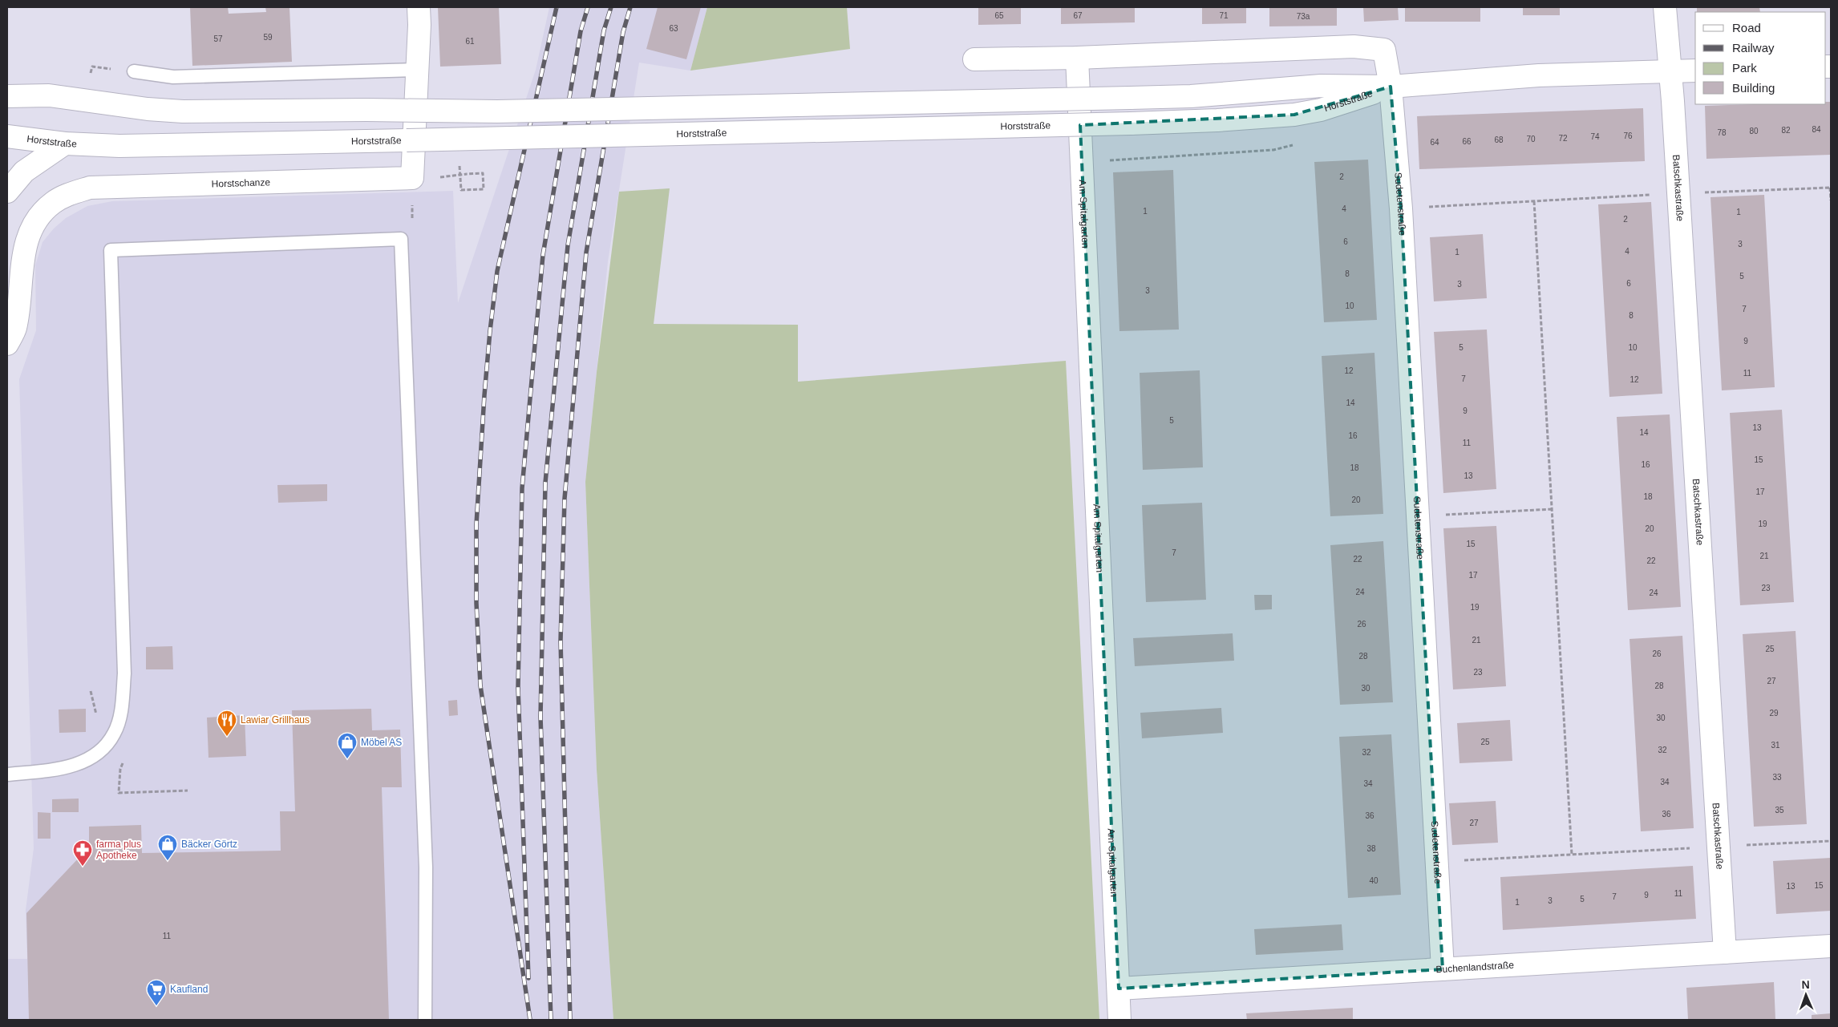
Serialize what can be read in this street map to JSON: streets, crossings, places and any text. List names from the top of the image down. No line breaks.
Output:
{"streets":{"street":["Horststraße","Horstschanze","Batschkastraße","Sudetenstraße","Am Spitalgarten","Buchenlandstraße"]},"crossings":[["Horststraße","Batschkastraße"],["Horststraße","Sudetenstraße"],["Batschkastraße","Buchenlandstraße"],["Sudetenstraße","Buchenlandstraße"],["Am Spitalgarten","Buchenlandstraße"]],"places":{"restaurant":["Lawiar Grillhaus"],"shop":["Möbel AS","Bäcker Görtz"],"pharmacy":["farma plus Apotheke"],"supermarket":["Kaufland"]},"house_numbers":["65","67","71","73a","63","59","57","61","84","82","80","78","76","74","72","70","68","66","64","2","4","1","1","2","6","3","4","1","8","5","6","3","3","10","7","8","9","5","10","12","11","7","12","14","9","5","13","14","16","11","15","16","18","13","17","18","20","19","20","15","7","21","22","22","17","23","24","24","19","26","21","25","26","28","23","27","28","30","29","30","25","31","32","32","33","34","34","35","36","36","27","38","40","15","13","11","9","7","5","3","1","11"],"legend":["Road","Railway","Park","Building"],"north":"top"}
